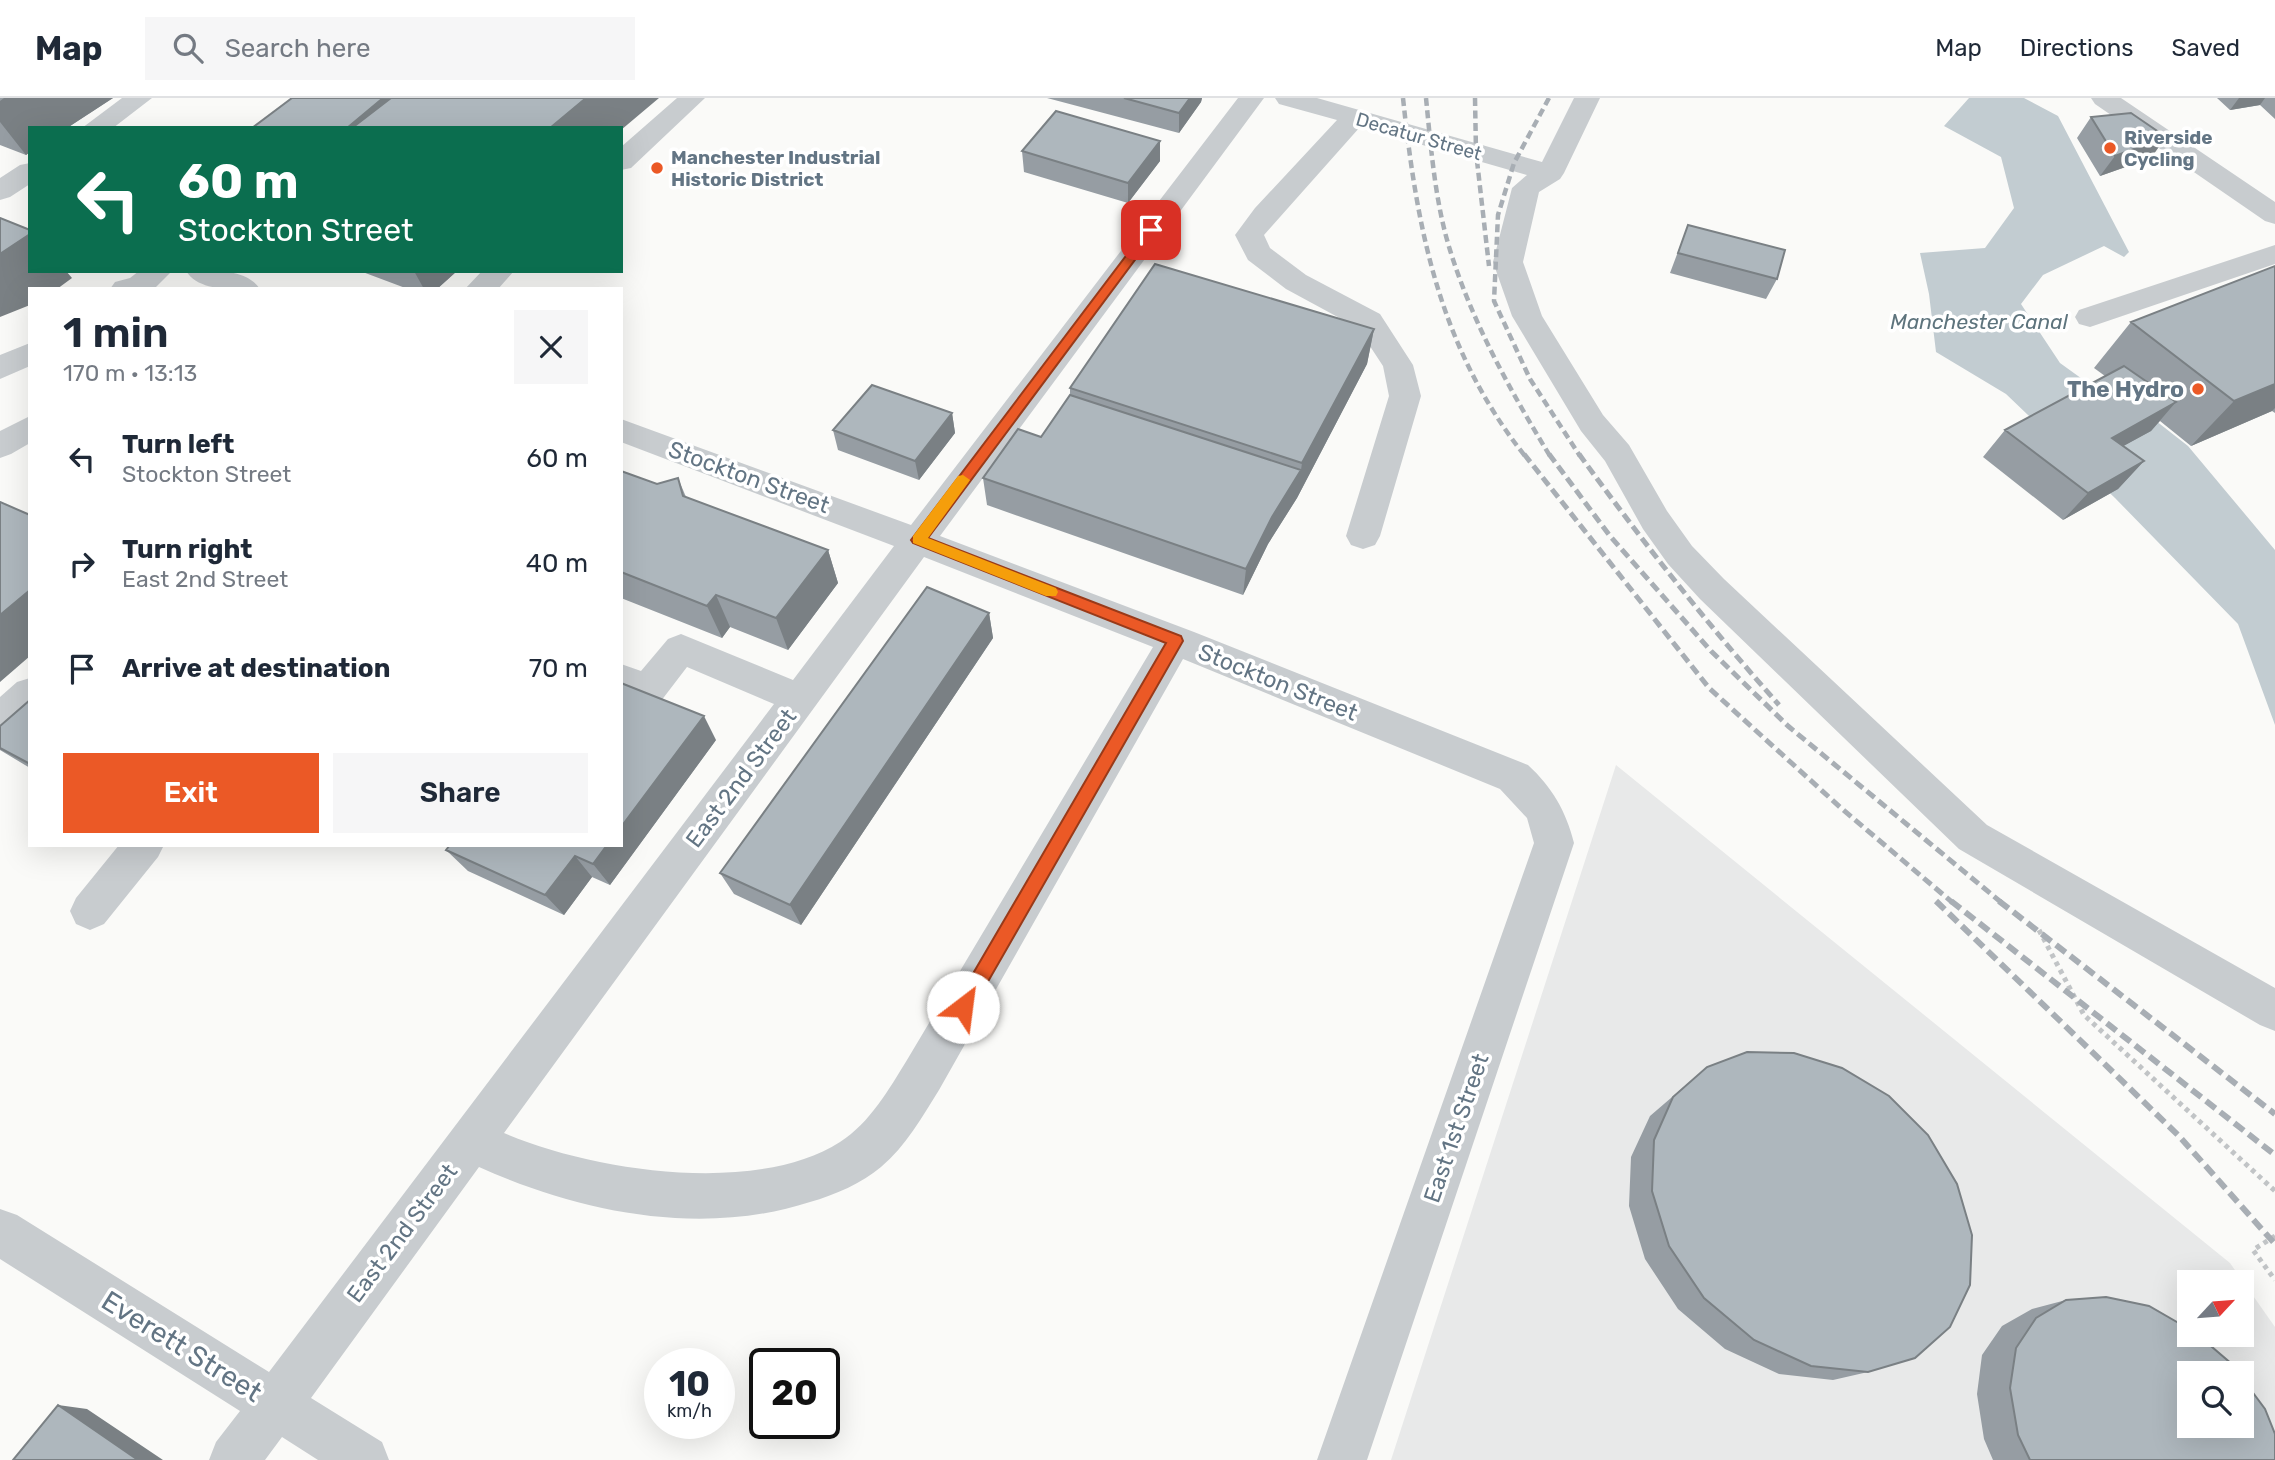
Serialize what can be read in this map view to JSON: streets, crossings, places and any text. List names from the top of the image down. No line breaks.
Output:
{"streets":{"street":["Decatur Street","Stockton Street","East 2nd Street","East 1st Street","Everett Street"]},"crossings":[["Stockton Street","East 2nd Street"],["Stockton Street","East 1st Street"],["East 2nd Street","Everett Street"]],"water":["Manchester Canal"],"places":["Riverside Cycling","Manchester Industrial Historic District","The Hydro"],"north":"top right","page":{"header":"Map","search":"Search here","nav":["Map","Directions","Saved"],"turn":["60 m","Stockton Street"],"heading":["1 min","170 m · 13:13"],"list":[{"name":"Turn left","note":"Stockton Street","value":"60 m"},{"name":"Turn right","note":"East 2nd Street","value":"40 m"},{"name":"Arrive at destination","value":"70 m"}],"buttons":["Exit","Share"],"speed":"10 km/h","limit":"20"}}
